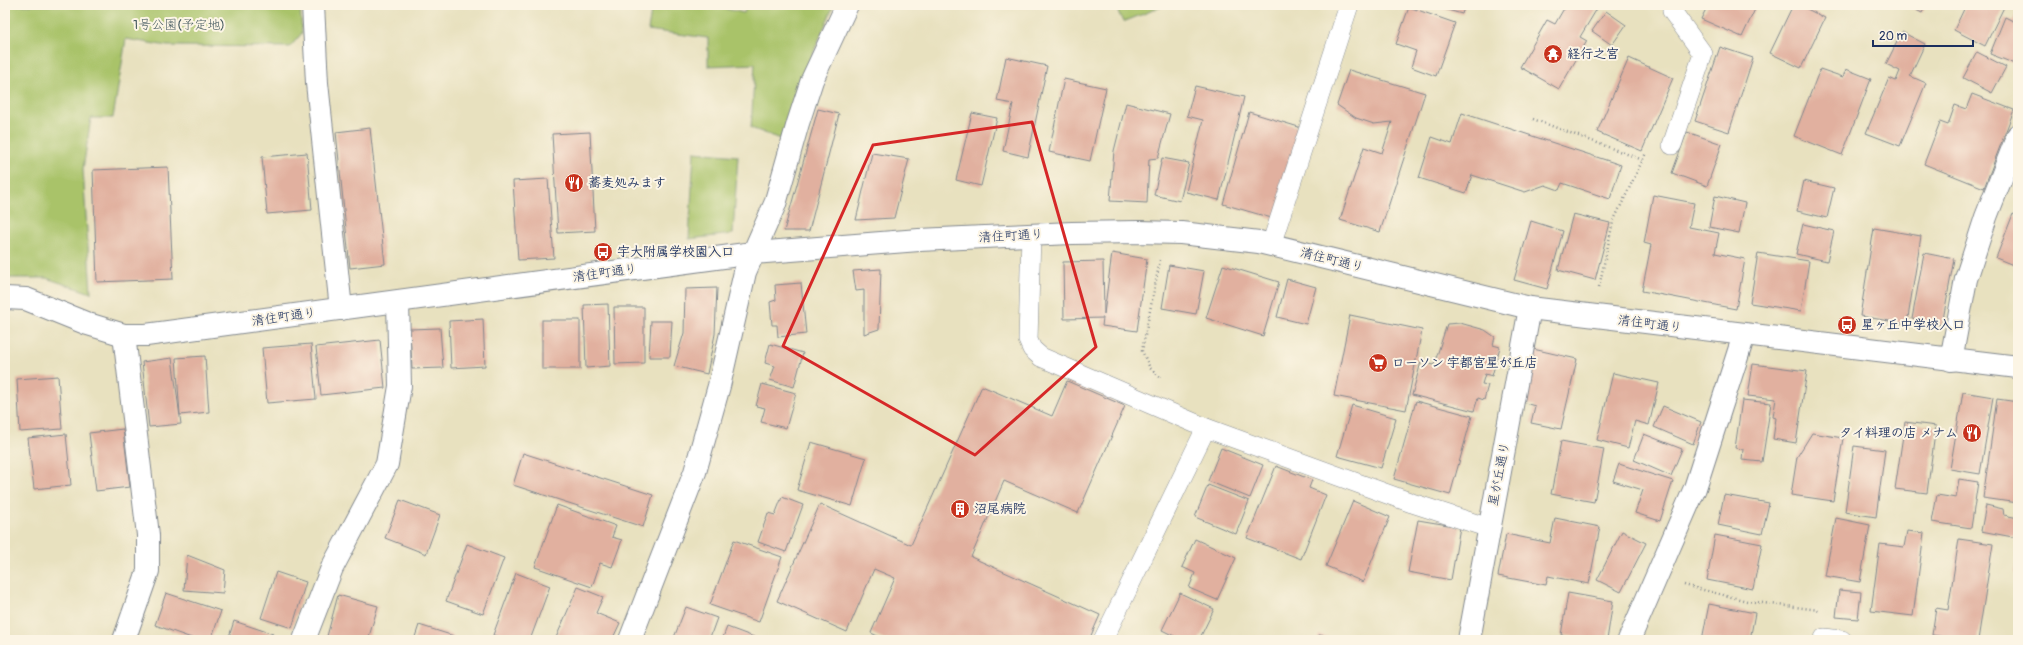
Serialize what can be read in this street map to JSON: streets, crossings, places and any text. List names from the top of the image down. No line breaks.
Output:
{"streets":{"street":["清住町通り","星が丘通り"]},"crossings":[["清住町通り","星が丘通り"]],"parks":["1号公園(予定地)"],"places":{"temple":["経行之宮"],"restaurant":["蕎麦処みます","タイ料理の店 メナム"],"bus stop":["宇大附属学校園入口","星ヶ丘中学校入口"],"supermarket":["ローソン 宇都宮星が丘店"],"building":["沼尾病院"]},"scale_bar":"20 m"}
